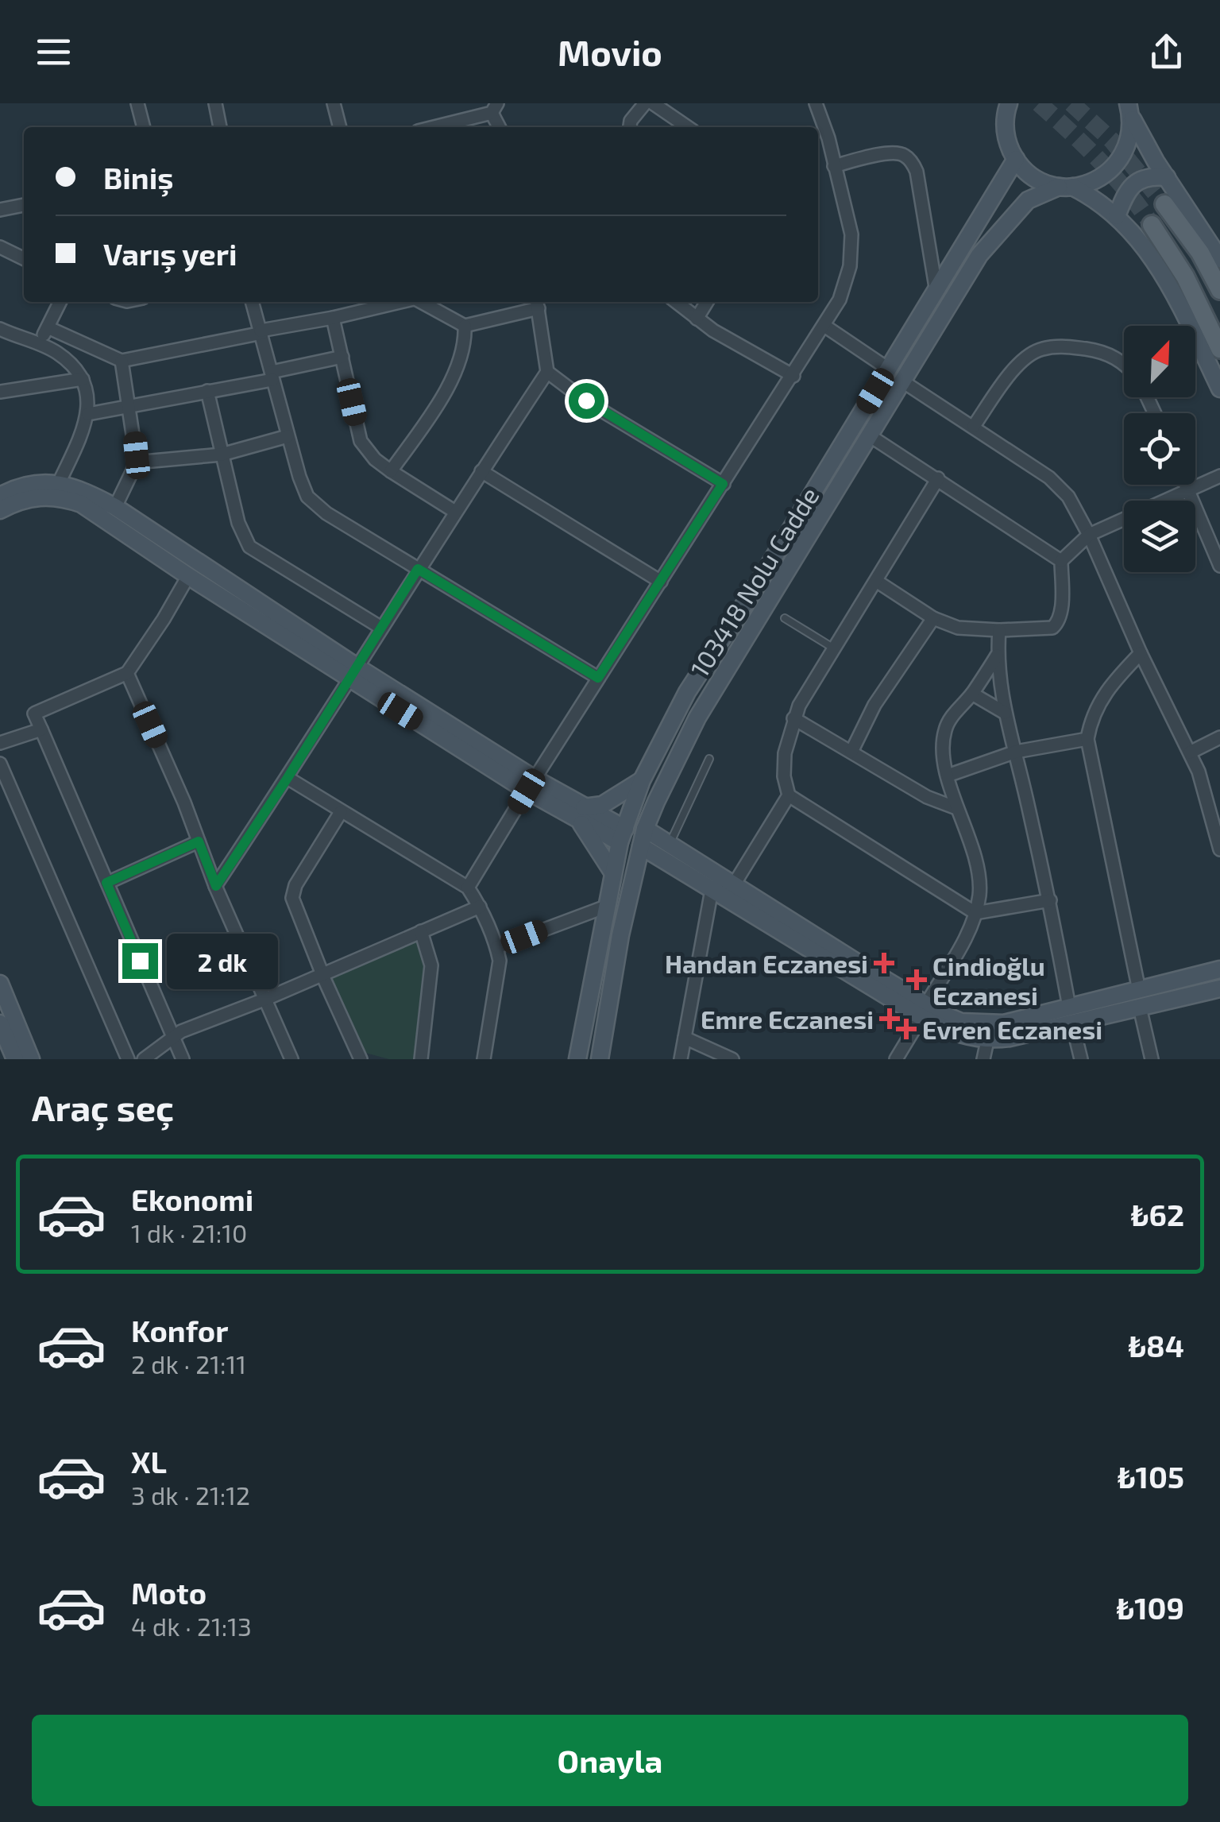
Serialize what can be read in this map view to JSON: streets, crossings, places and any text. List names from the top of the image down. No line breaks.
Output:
{"streets":{"main road":["103418 Nolu Cadde"]},"places":{"health":["Handan Eczanesi","Cindioğlu Eczanesi","Emre Eczanesi","Evren Eczanesi"]},"north":"top right","page":{"header":"Movio","banner":["Biniş","Varış yeri"],"bubble":"2 dk","heading":"Araç seç","list":[{"name":"Ekonomi","note":"1 dk · 21:10","value":"₺62"},{"name":"Konfor","note":"2 dk · 21:11","value":"₺84"},{"name":"XL","note":"3 dk · 21:12","value":"₺105"},{"name":"Moto","note":"4 dk · 21:13","value":"₺109"}],"buttons":"Onayla"}}
